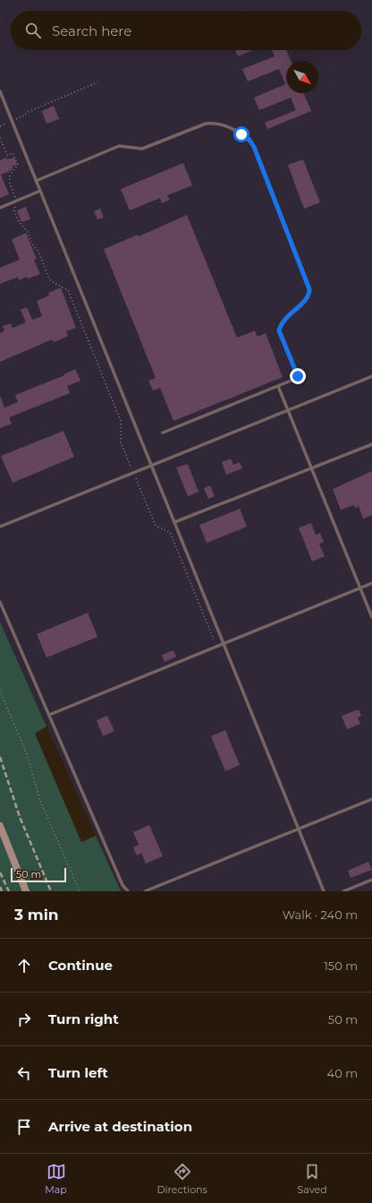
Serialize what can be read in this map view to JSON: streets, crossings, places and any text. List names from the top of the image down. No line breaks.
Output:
{"scale_bar":"50 m","north":"bottom right","page":{"search":"Search here","scale":"50 m","heading":["3 min","Walk · 240 m"],"list":[["Continue","150 m"],["Turn right","50 m"],["Turn left","40 m"],"Arrive at destination"],"nav":["Map","Directions","Saved"]}}
